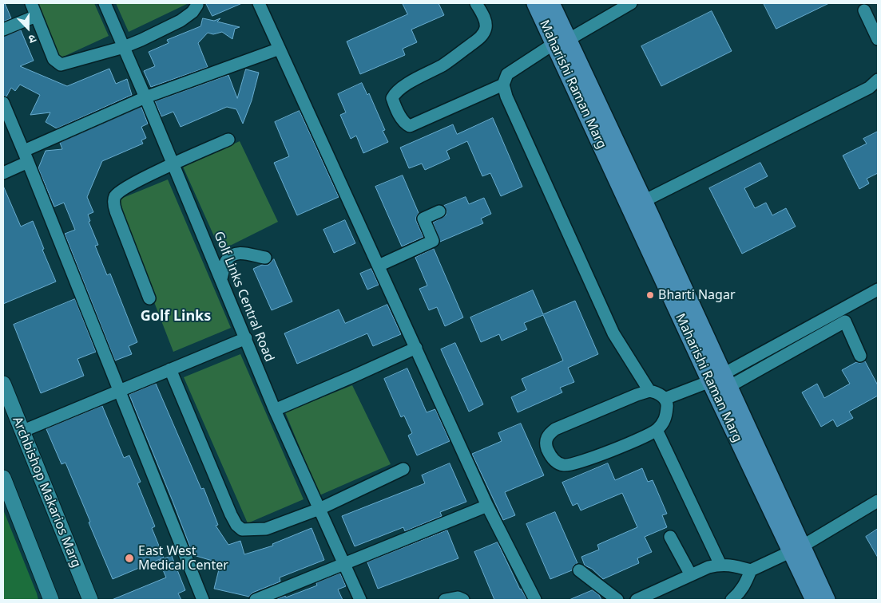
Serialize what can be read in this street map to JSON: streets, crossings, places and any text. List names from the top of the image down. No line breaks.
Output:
{"streets":{"main road":["Maharishi Raman Marg"],"street":["Golf Links Central Road","Archbishop Makarios Marg"]},"districts":["Golf Links"],"places":["Bharti Nagar","East West Medical Center"],"north":"bottom"}
